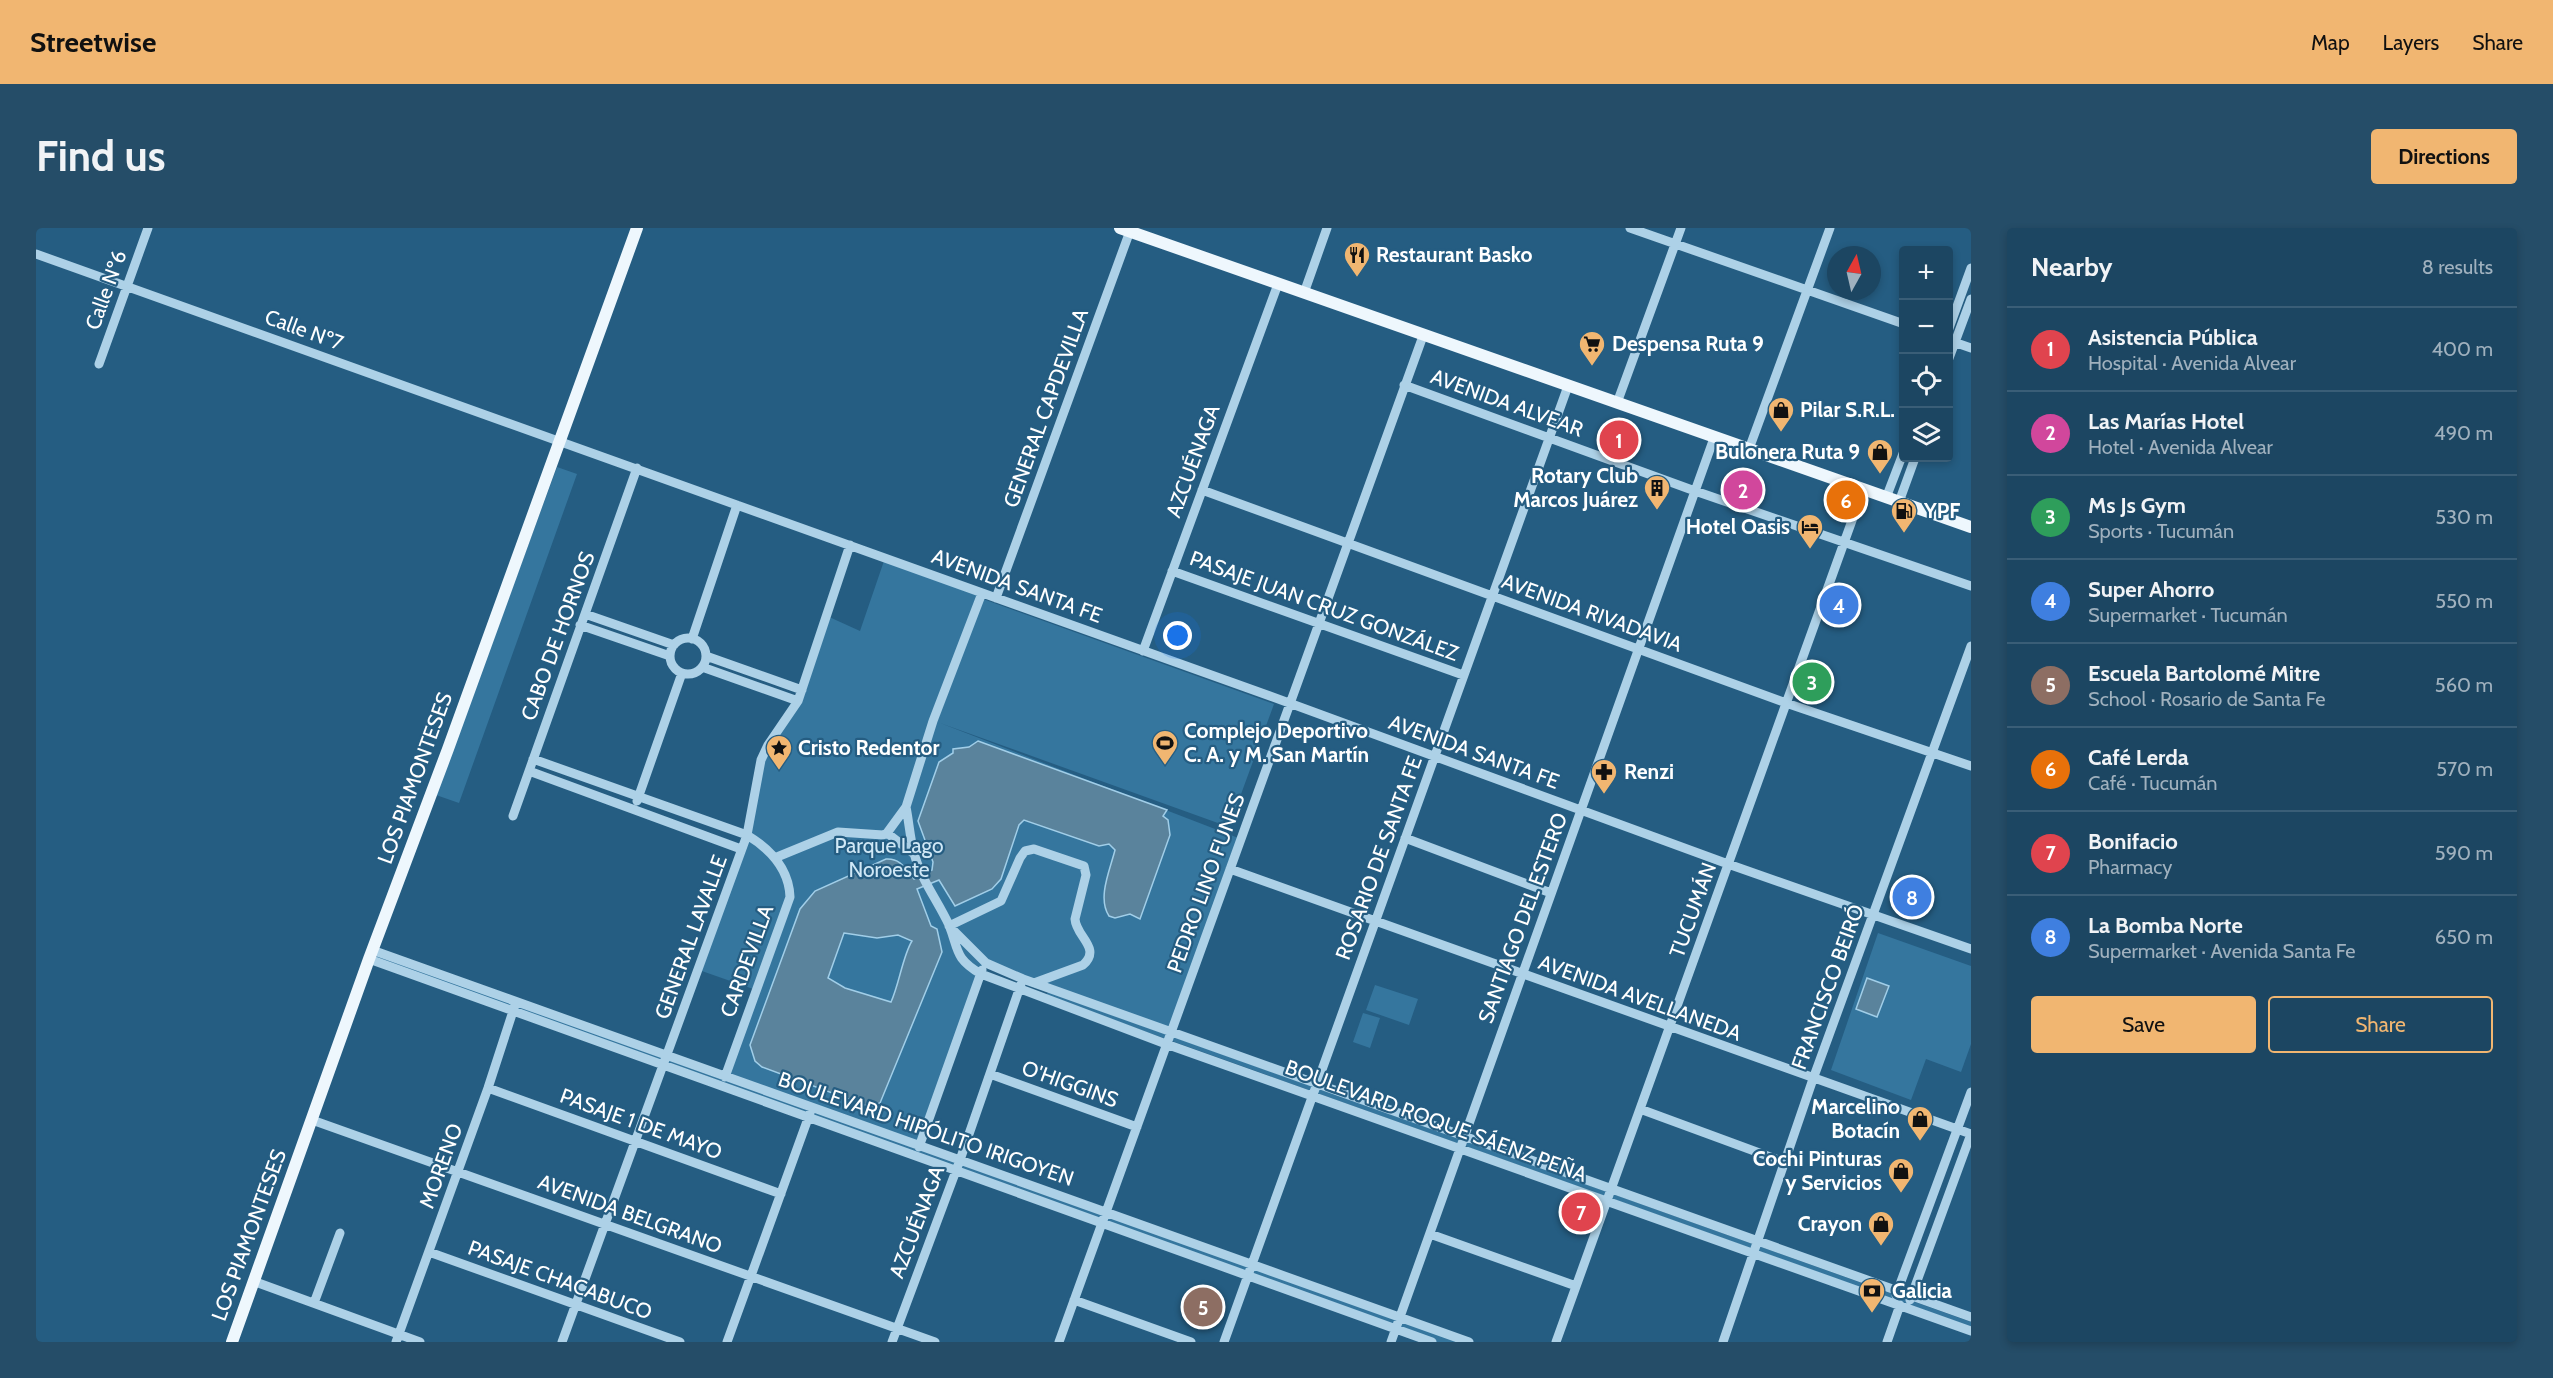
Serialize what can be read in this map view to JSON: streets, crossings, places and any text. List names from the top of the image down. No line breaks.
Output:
{"streets":{"main road":["LOS PIAMONTESES"],"street":["Calle Nº6","Calle Nº7","AVENIDA ALVEAR","GENERAL CAPDEVILLA","AZCUÉNAGA","AVENIDA SANTA FE","PASAJE JUAN CRUZ GONZÁLEZ","AVENIDA RIVADAVIA","CABO DE HORNOS","ROSARIO DE SANTA FE","PEDRO LINO FUNES","TUCUMÁN","SANTIAGO DEL ESTERO","GENERAL LAVALLE","CARDEVILLA","FRANCISCO BEIRÓ","AVENIDA AVELLANEDA","O'HIGGINS","BOULEVARD ROQUE SÁENZ PEÑA","PASAJE 1 DE MAYO","BOULEVARD HIPÓLITO IRIGOYEN","MORENO","AVENIDA BELGRANO","PASAJE CHACABUCO"]},"crossings":[["Calle Nº6","Calle Nº7"],["Calle Nº7","AVENIDA SANTA FE"],["Calle Nº7","LOS PIAMONTESES"],["AVENIDA ALVEAR","ROSARIO DE SANTA FE"],["AVENIDA ALVEAR","PEDRO LINO FUNES"],["AVENIDA ALVEAR","TUCUMÁN"],["AVENIDA ALVEAR","SANTIAGO DEL ESTERO"],["GENERAL CAPDEVILLA","AVENIDA SANTA FE"],["AZCUÉNAGA","AVENIDA SANTA FE"],["AZCUÉNAGA","PASAJE JUAN CRUZ GONZÁLEZ"],["AZCUÉNAGA","AVENIDA RIVADAVIA"],["AZCUÉNAGA","O'HIGGINS"],["AZCUÉNAGA","BOULEVARD ROQUE SÁENZ PEÑA"],["AZCUÉNAGA","BOULEVARD HIPÓLITO IRIGOYEN"],["AZCUÉNAGA","AVENIDA BELGRANO"],["AVENIDA SANTA FE","CABO DE HORNOS"],["AVENIDA SANTA FE","LOS PIAMONTESES"],["AVENIDA SANTA FE","ROSARIO DE SANTA FE"],["AVENIDA SANTA FE","PEDRO LINO FUNES"],["AVENIDA SANTA FE","TUCUMÁN"],["AVENIDA SANTA FE","SANTIAGO DEL ESTERO"],["AVENIDA SANTA FE","GENERAL LAVALLE"],["AVENIDA SANTA FE","FRANCISCO BEIRÓ"],["PASAJE JUAN CRUZ GONZÁLEZ","ROSARIO DE SANTA FE"],["PASAJE JUAN CRUZ GONZÁLEZ","PEDRO LINO FUNES"],["AVENIDA RIVADAVIA","ROSARIO DE SANTA FE"],["AVENIDA RIVADAVIA","PEDRO LINO FUNES"],["AVENIDA RIVADAVIA","TUCUMÁN"],["AVENIDA RIVADAVIA","SANTIAGO DEL ESTERO"],["AVENIDA RIVADAVIA","FRANCISCO BEIRÓ"],["LOS PIAMONTESES","BOULEVARD HIPÓLITO IRIGOYEN"],["LOS PIAMONTESES","AVENIDA BELGRANO"],["ROSARIO DE SANTA FE","AVENIDA AVELLANEDA"],["ROSARIO DE SANTA FE","BOULEVARD ROQUE SÁENZ PEÑA"],["ROSARIO DE SANTA FE","BOULEVARD HIPÓLITO IRIGOYEN"],["PEDRO LINO FUNES","AVENIDA AVELLANEDA"],["PEDRO LINO FUNES","O'HIGGINS"],["PEDRO LINO FUNES","BOULEVARD ROQUE SÁENZ PEÑA"],["PEDRO LINO FUNES","BOULEVARD HIPÓLITO IRIGOYEN"],["TUCUMÁN","AVENIDA AVELLANEDA"],["TUCUMÁN","BOULEVARD ROQUE SÁENZ PEÑA"],["SANTIAGO DEL ESTERO","AVENIDA AVELLANEDA"],["SANTIAGO DEL ESTERO","BOULEVARD ROQUE SÁENZ PEÑA"],["SANTIAGO DEL ESTERO","BOULEVARD HIPÓLITO IRIGOYEN"],["GENERAL LAVALLE","PASAJE 1 DE MAYO"],["GENERAL LAVALLE","BOULEVARD HIPÓLITO IRIGOYEN"],["GENERAL LAVALLE","AVENIDA BELGRANO"],["GENERAL LAVALLE","PASAJE CHACABUCO"],["CARDEVILLA","BOULEVARD HIPÓLITO IRIGOYEN"],["FRANCISCO BEIRÓ","AVENIDA AVELLANEDA"],["FRANCISCO BEIRÓ","BOULEVARD ROQUE SÁENZ PEÑA"],["PASAJE 1 DE MAYO","MORENO"],["BOULEVARD HIPÓLITO IRIGOYEN","MORENO"],["MORENO","AVENIDA BELGRANO"],["MORENO","PASAJE CHACABUCO"]],"parks":["Parque Lago Noroeste"],"places":{"restaurant":["Restaurant Basko"],"supermarket":["Despensa Ruta 9"],"shop":["Pilar S.R.L.","Bulonera Ruta 9","Marcelino Botacín","Cochi Pinturas y Servicios","Crayon"],"building":["Rotary Club Marcos Juárez"],"fuel station":["YPF"],"hotel":["Hotel Oasis"],"sports":["Complejo Deportivo C. A. y M. San Martín"],"place":["Cristo Redentor"],"pharmacy":["Renzi"],"bank":["Galicia"]},"north":"top","page":{"header":"Streetwise","nav":["Map","Layers","Share"],"buttons":["Directions",["Save","Share"]],"title":"Find us","heading":["Nearby","8 results"],"map_buttons":["+","−"],"list":[{"mark":"1","name":"Asistencia Pública","note":"Hospital · Avenida Alvear","value":"400 m"},{"mark":"2","name":"Las Marías Hotel","note":"Hotel · Avenida Alvear","value":"490 m"},{"mark":"3","name":"Ms Js Gym","note":"Sports · Tucumán","value":"530 m"},{"mark":"4","name":"Super Ahorro","note":"Supermarket · Tucumán","value":"550 m"},{"mark":"5","name":"Escuela Bartolomé Mitre","note":"School · Rosario de Santa Fe","value":"560 m"},{"mark":"6","name":"Café Lerda","note":"Café · Tucumán","value":"570 m"},{"mark":"7","name":"Bonifacio","note":"Pharmacy","value":"590 m"},{"mark":"8","name":"La Bomba Norte","note":"Supermarket · Avenida Santa Fe","value":"650 m"}],"pins":["1","2","6","4","3","8","7","5"]}}
